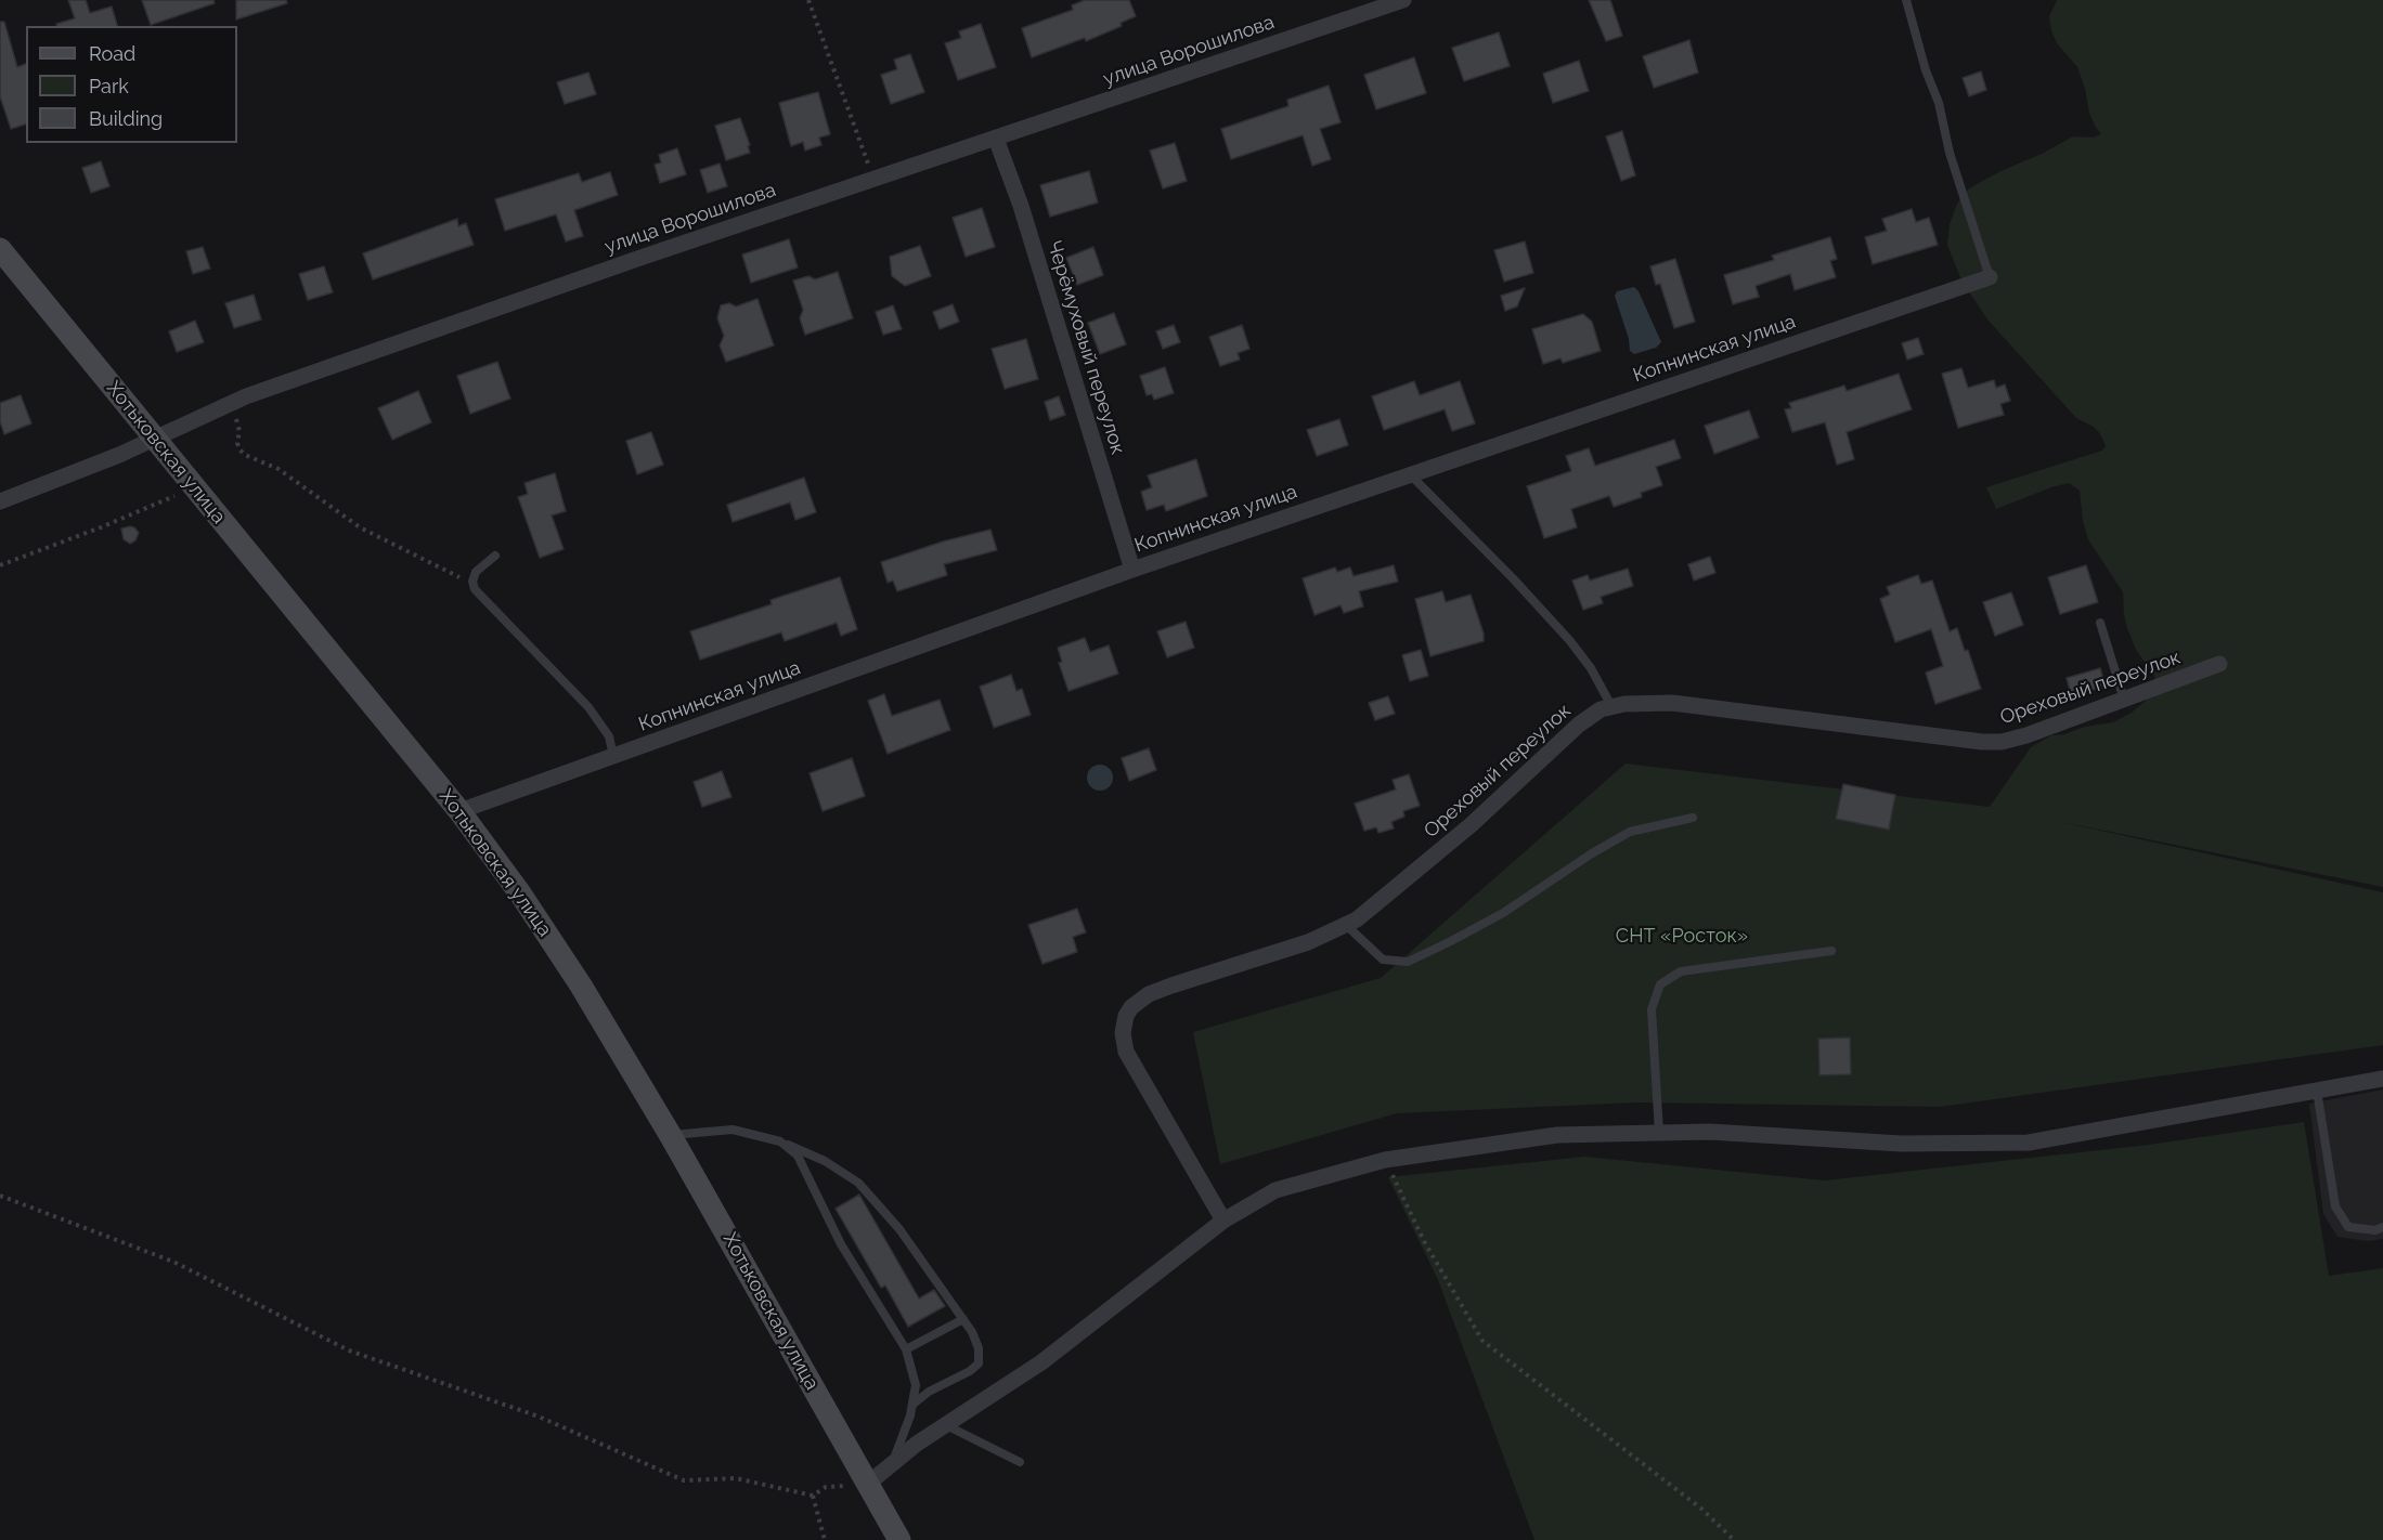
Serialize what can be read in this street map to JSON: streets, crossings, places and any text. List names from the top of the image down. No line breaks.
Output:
{"streets":{"main road":["Хотьковская улица"],"street":["улица Ворошилова","Черёмуховый переулок","Копнинская улица","Ореховый переулок"]},"crossings":[["улица Ворошилова","Черёмуховый переулок"],["улица Ворошилова","Хотьковская улица"],["Черёмуховый переулок","Копнинская улица"],["Копнинская улица","Хотьковская улица"]],"parks":["СНТ «Росток»"],"legend":["Road","Park","Building"]}
